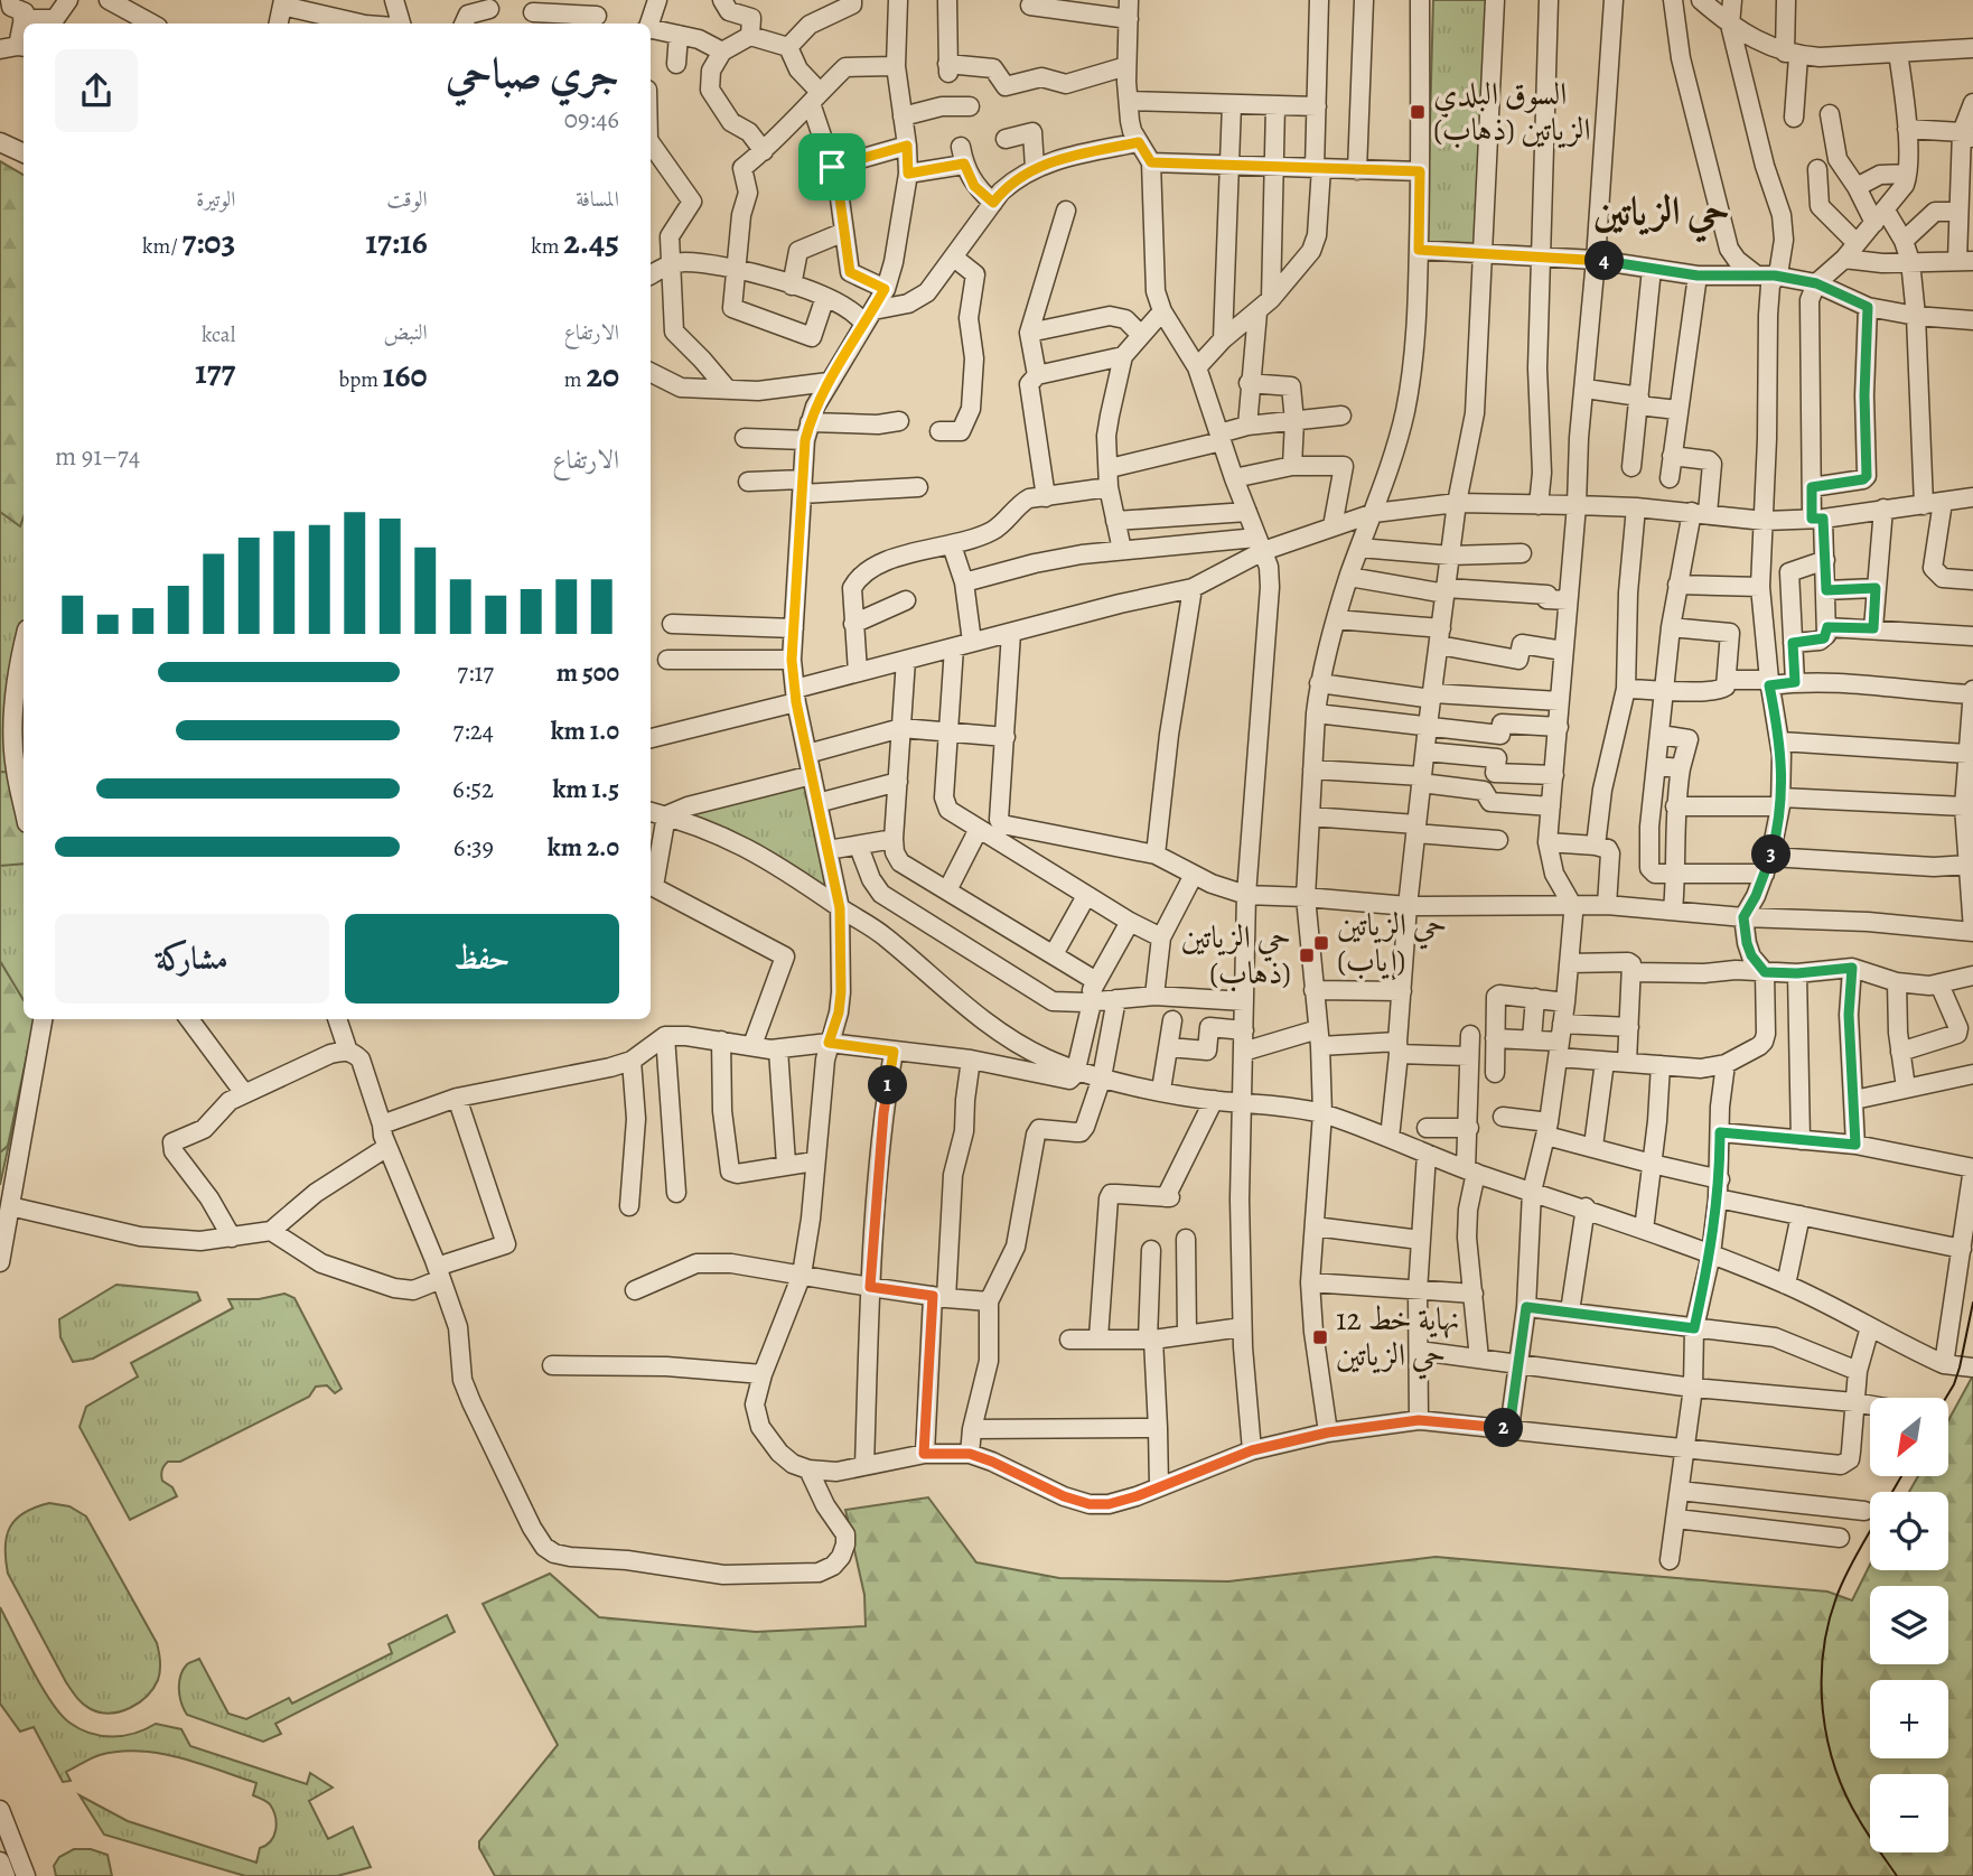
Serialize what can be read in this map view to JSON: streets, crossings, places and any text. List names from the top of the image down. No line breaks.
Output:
{"districts":["حي الزياتين"],"places":{"transit":["السوق البلدي الزياتين (ذهاب)","حي الزياتين (إياب)","حي الزياتين (ذهاب)","نهاية خط 12 حي الزياتين"]},"north":"bottom left","page":{"heading":["جري صباحي","09:46"],"stats":[["المسافة","2.45 km"],["الوقت","17:16"],["الوتيرة","7:03 /km"],["الارتفاع","20 m"],["النبض","160 bpm"],["kcal","177"]],"pins":["4","3","1","2"],"chart":["الارتفاع","74–91 m"],"list":[{"name":"500 m","note":"7:17"},{"name":"1.0 km","note":"7:24"},{"name":"1.5 km","note":"6:52"},{"name":"2.0 km","note":"6:39"}],"buttons":["حفظ","مشاركة"],"map_buttons":["+","−"]}}
